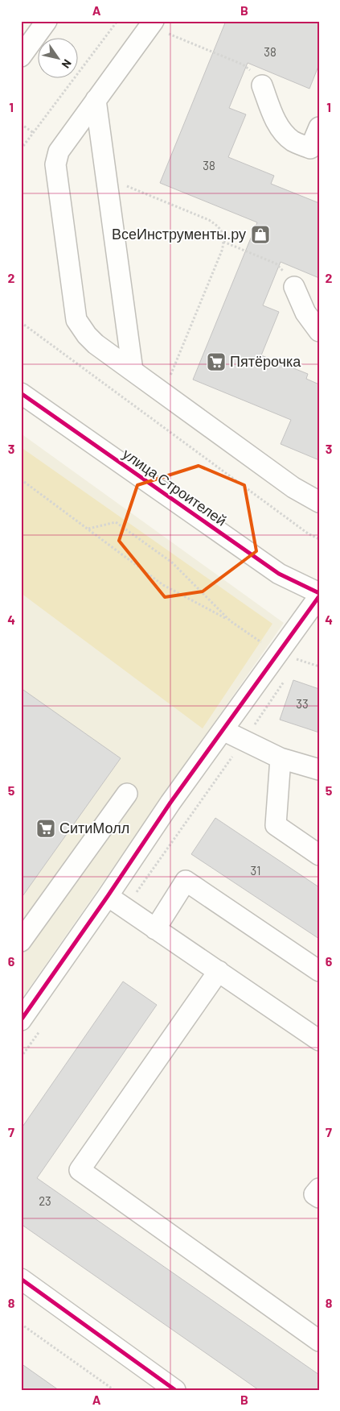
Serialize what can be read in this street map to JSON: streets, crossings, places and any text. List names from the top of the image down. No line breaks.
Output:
{"streets":{"street":["улица Строителей"]},"places":{"shop":["ВсеИнструменты.ру"],"supermarket":["Пятёрочка","СитиМолл"]},"house_numbers":["38","38","33","31","23"],"north":"bottom right","grid":{"columns":["A","B"],"rows":["1","2","3","4","5","6","7","8"]}}
